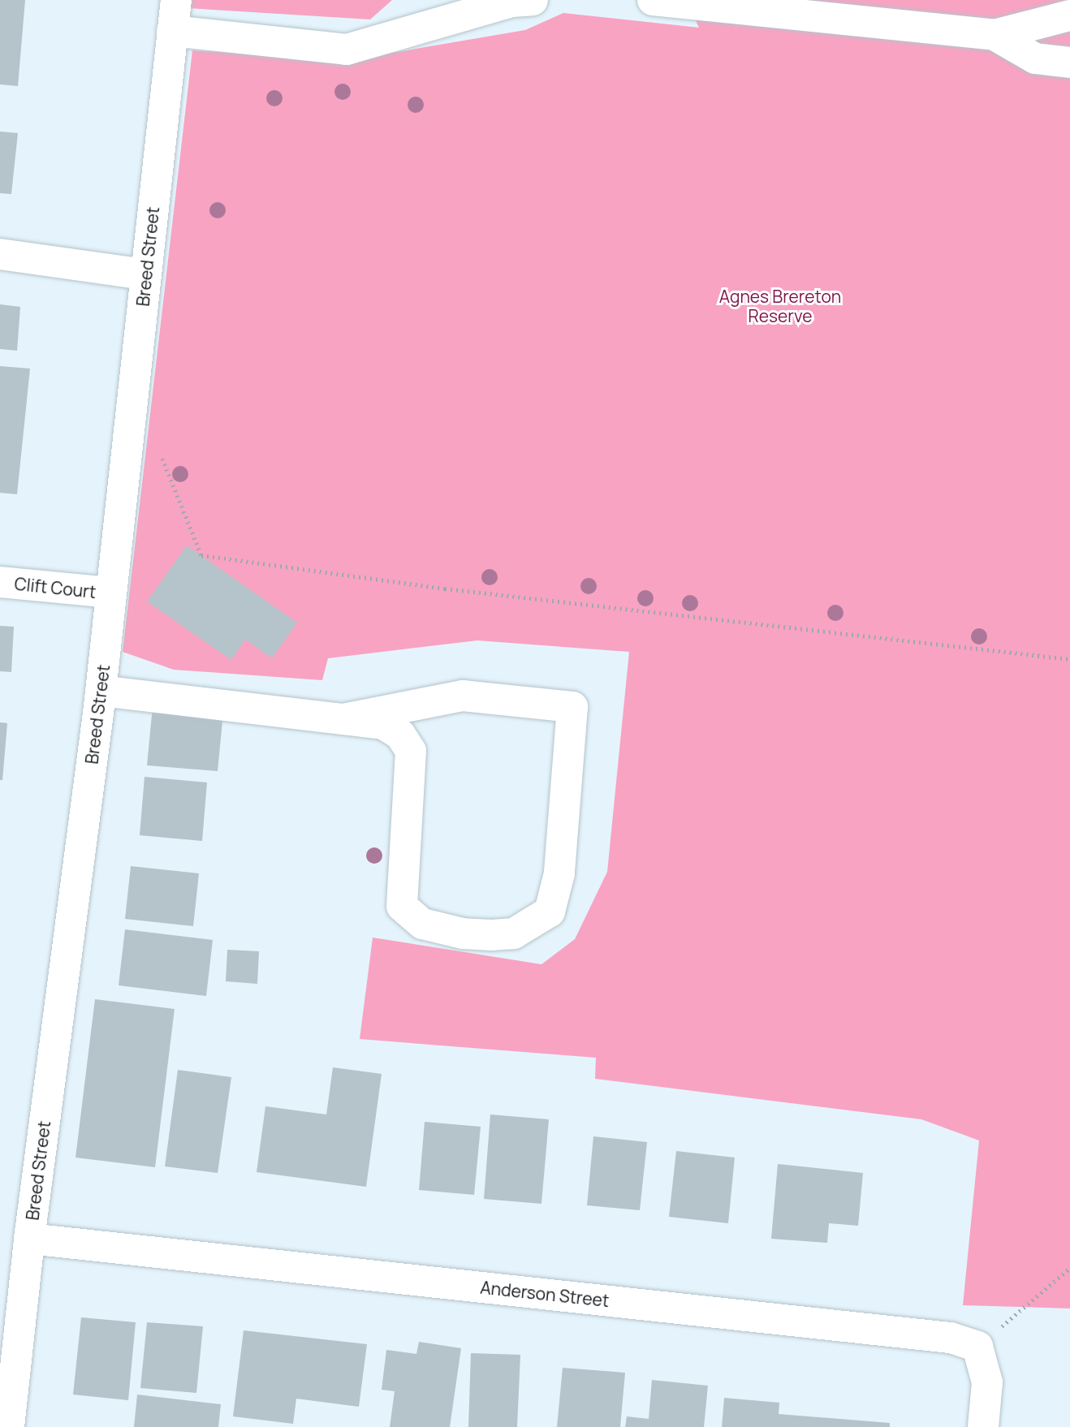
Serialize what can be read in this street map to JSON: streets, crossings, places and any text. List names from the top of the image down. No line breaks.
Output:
{"streets":{"street":["Breed Street","Clift Court","Anderson Street"]},"crossings":[["Breed Street","Clift Court"],["Breed Street","Anderson Street"]],"parks":["Agnes Brereton Reserve"]}
